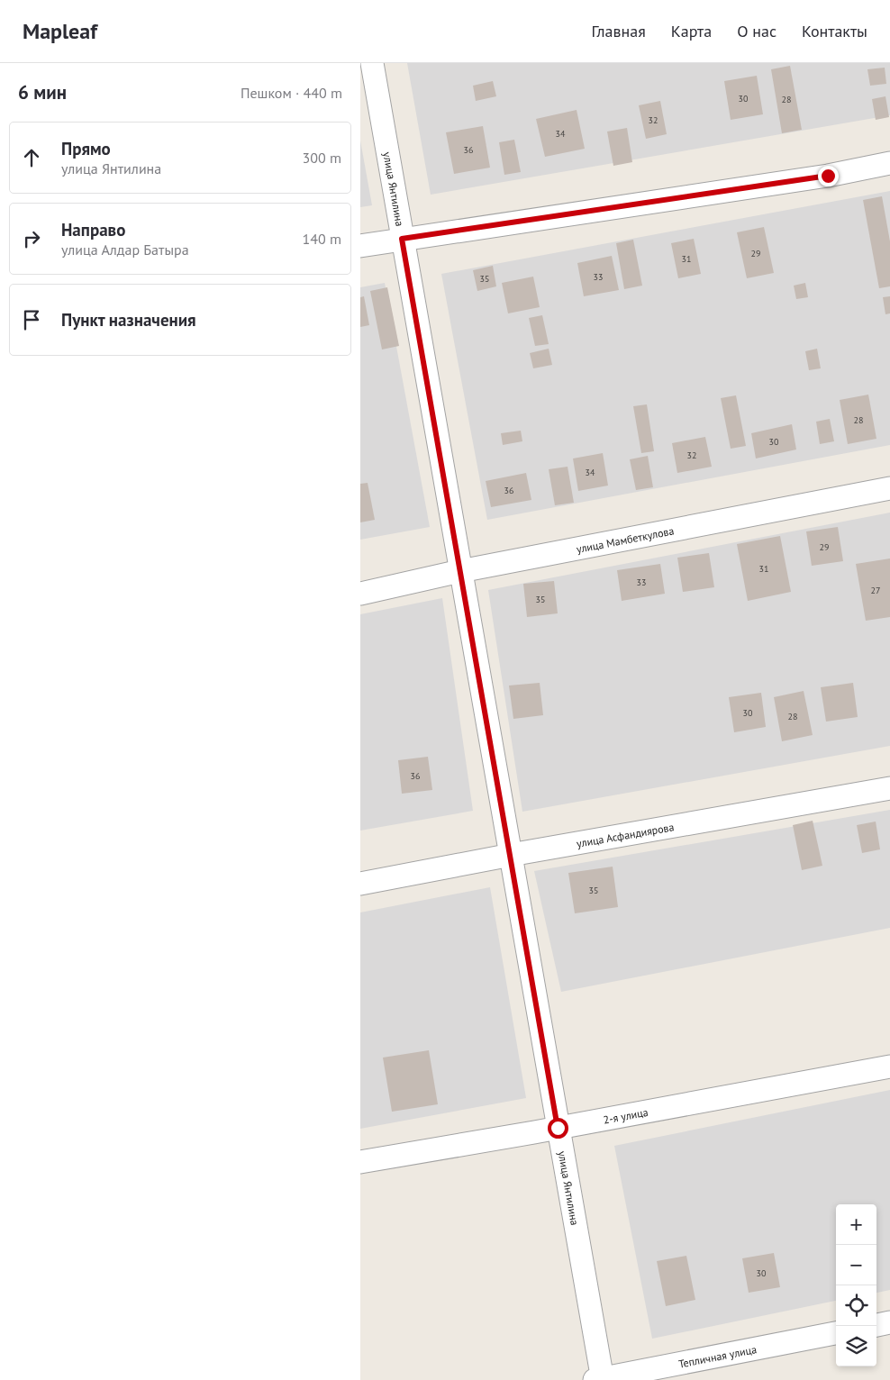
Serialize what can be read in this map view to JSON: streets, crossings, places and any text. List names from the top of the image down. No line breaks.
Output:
{"streets":{"street":["улица Янтилина","улица Мамбеткулова","улица Асфандиярова","2-я улица","Тепличная улица"]},"crossings":[["улица Янтилина","улица Мамбеткулова"],["улица Янтилина","улица Асфандиярова"],["улица Янтилина","2-я улица"],["улица Янтилина","Тепличная улица"]],"house_numbers":["30","28","32","34","36","29","31","33","35","28","30","32","34","36","29","31","33","27","35","30","28","36","35","30"],"page":{"header":"Mapleaf","nav":["Главная","Карта","О нас","Контакты"],"heading":["6 мин","Пешком · 440 m"],"list":[["Прямо","улица Янтилина","300 m"],["Направо","улица Алдар Батыра","140 m"],"Пункт назначения"],"map_buttons":["+","−"]}}
